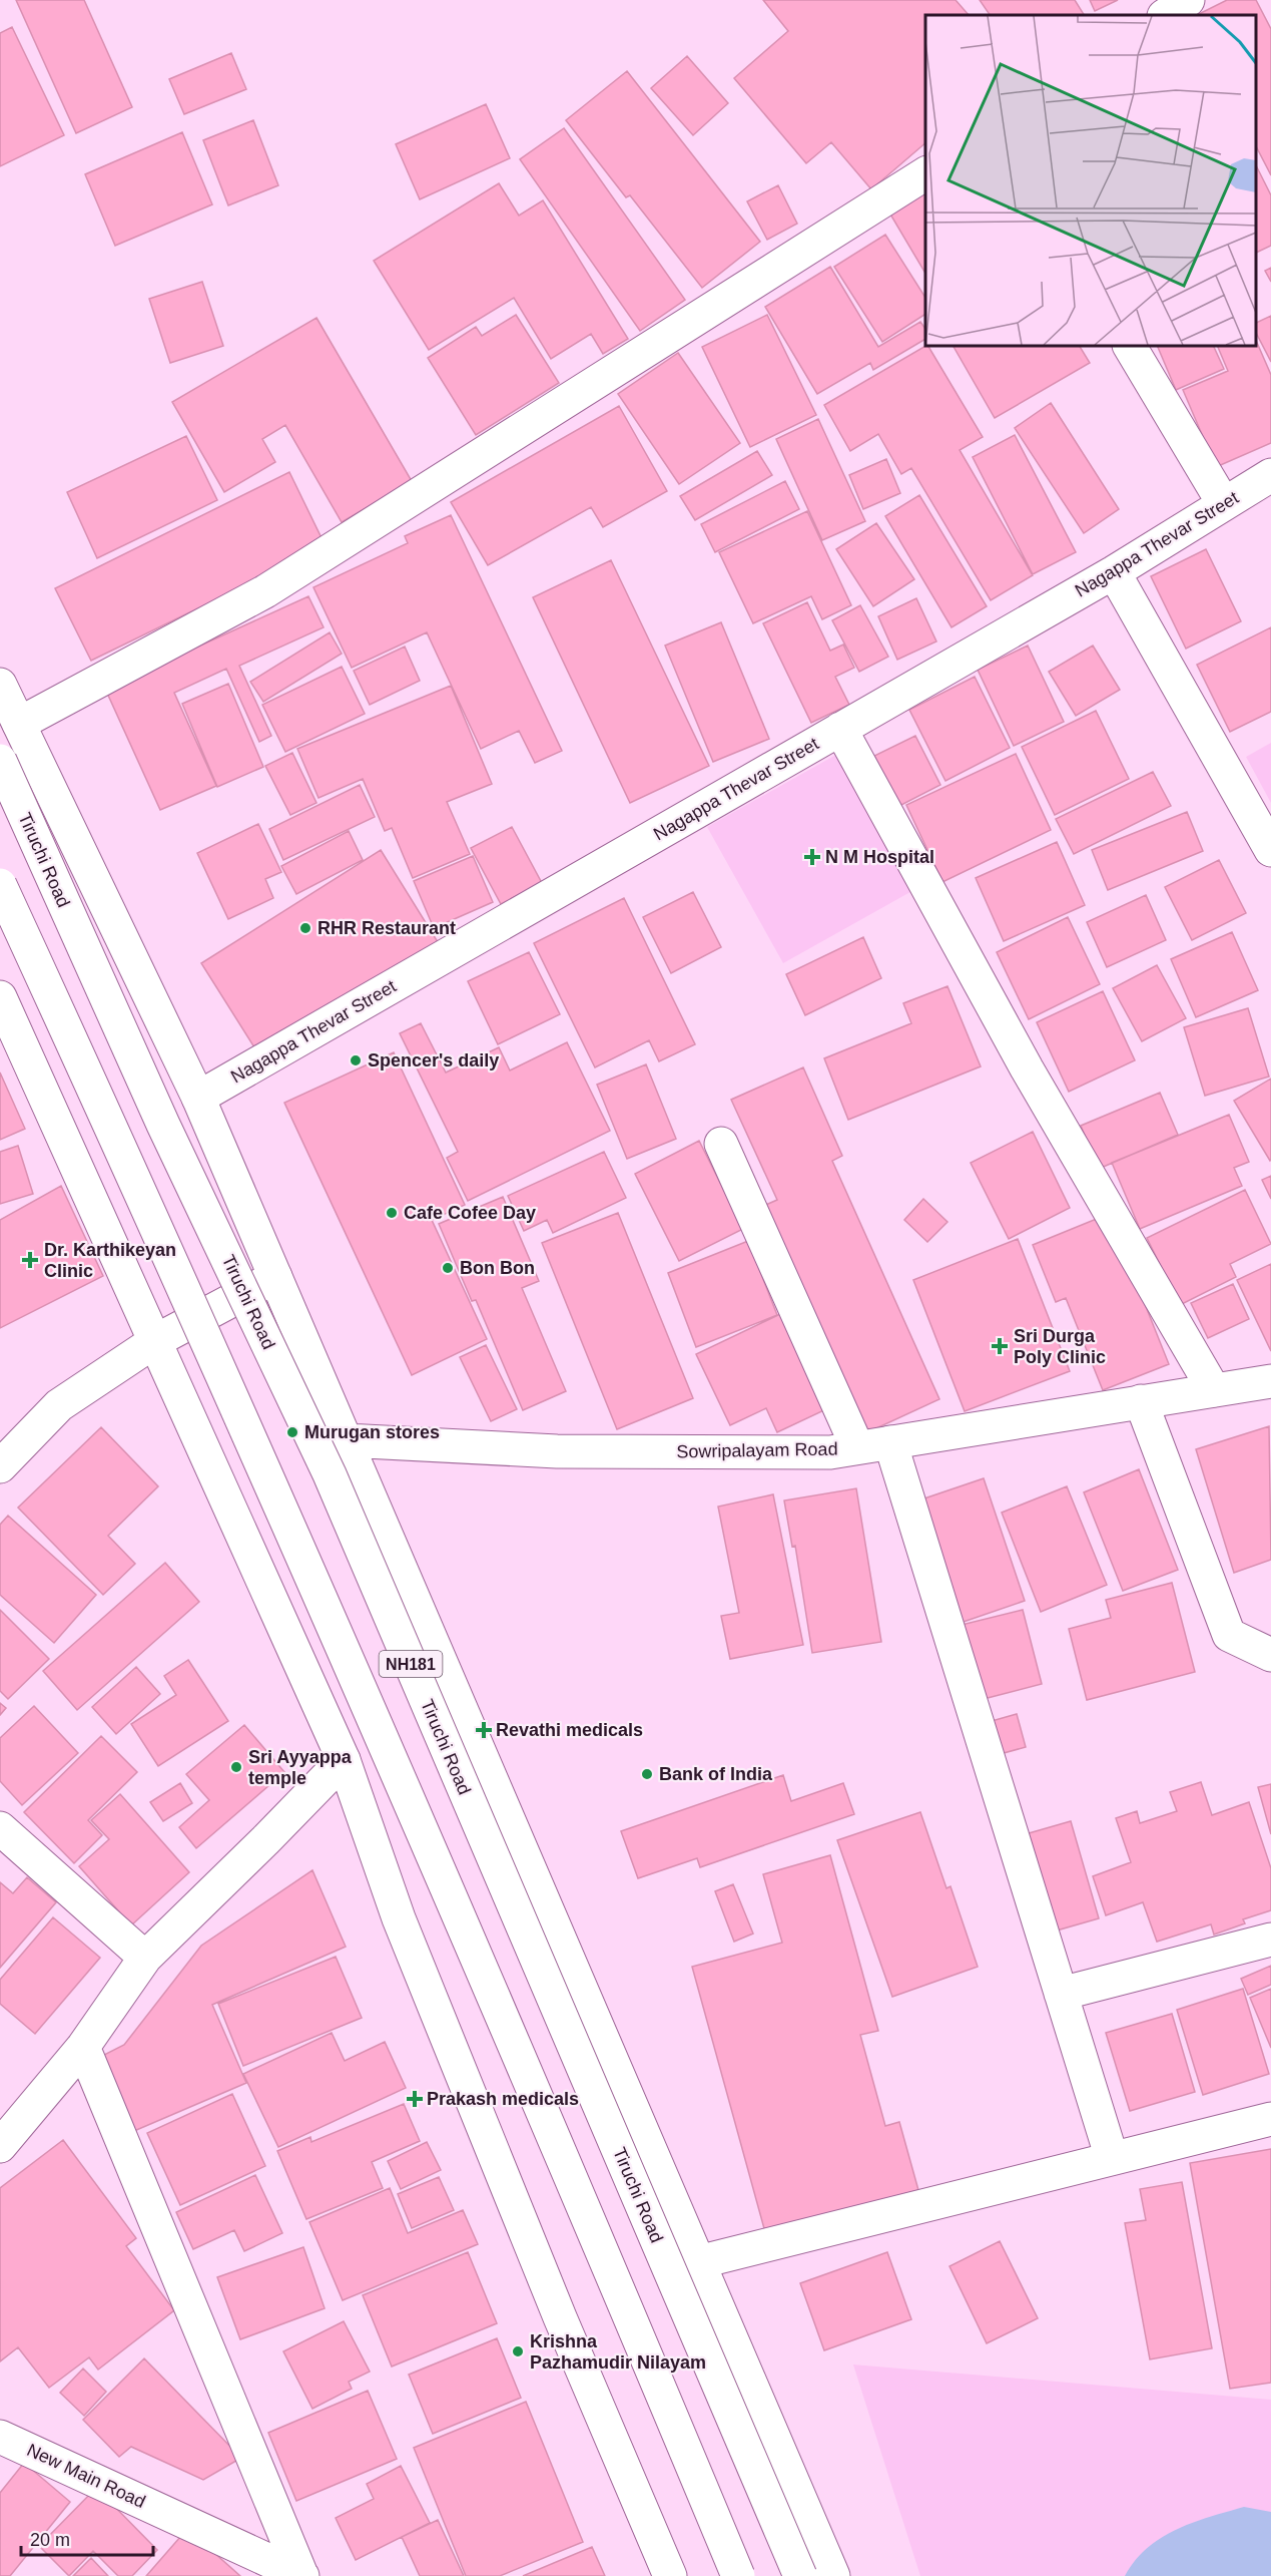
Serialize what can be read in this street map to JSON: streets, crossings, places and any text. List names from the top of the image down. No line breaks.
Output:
{"streets":{"main road":["Nagappa Thevar Street","Tiruchi Road","Sowripalayam Road","NH181","New Main Road"]},"places":{"health":["N M Hospital","Dr. Karthikeyan Clinic","Sri Durga Poly Clinic","Revathi medicals","Prakash medicals"],"other":["RHR Restaurant","Spencer's daily","Cafe Cofee Day","Bon Bon","Murugan stores","Sri Ayyappa temple","Bank of India","Krishna Pazhamudir Nilayam"]},"scale_bar":"20 m"}
